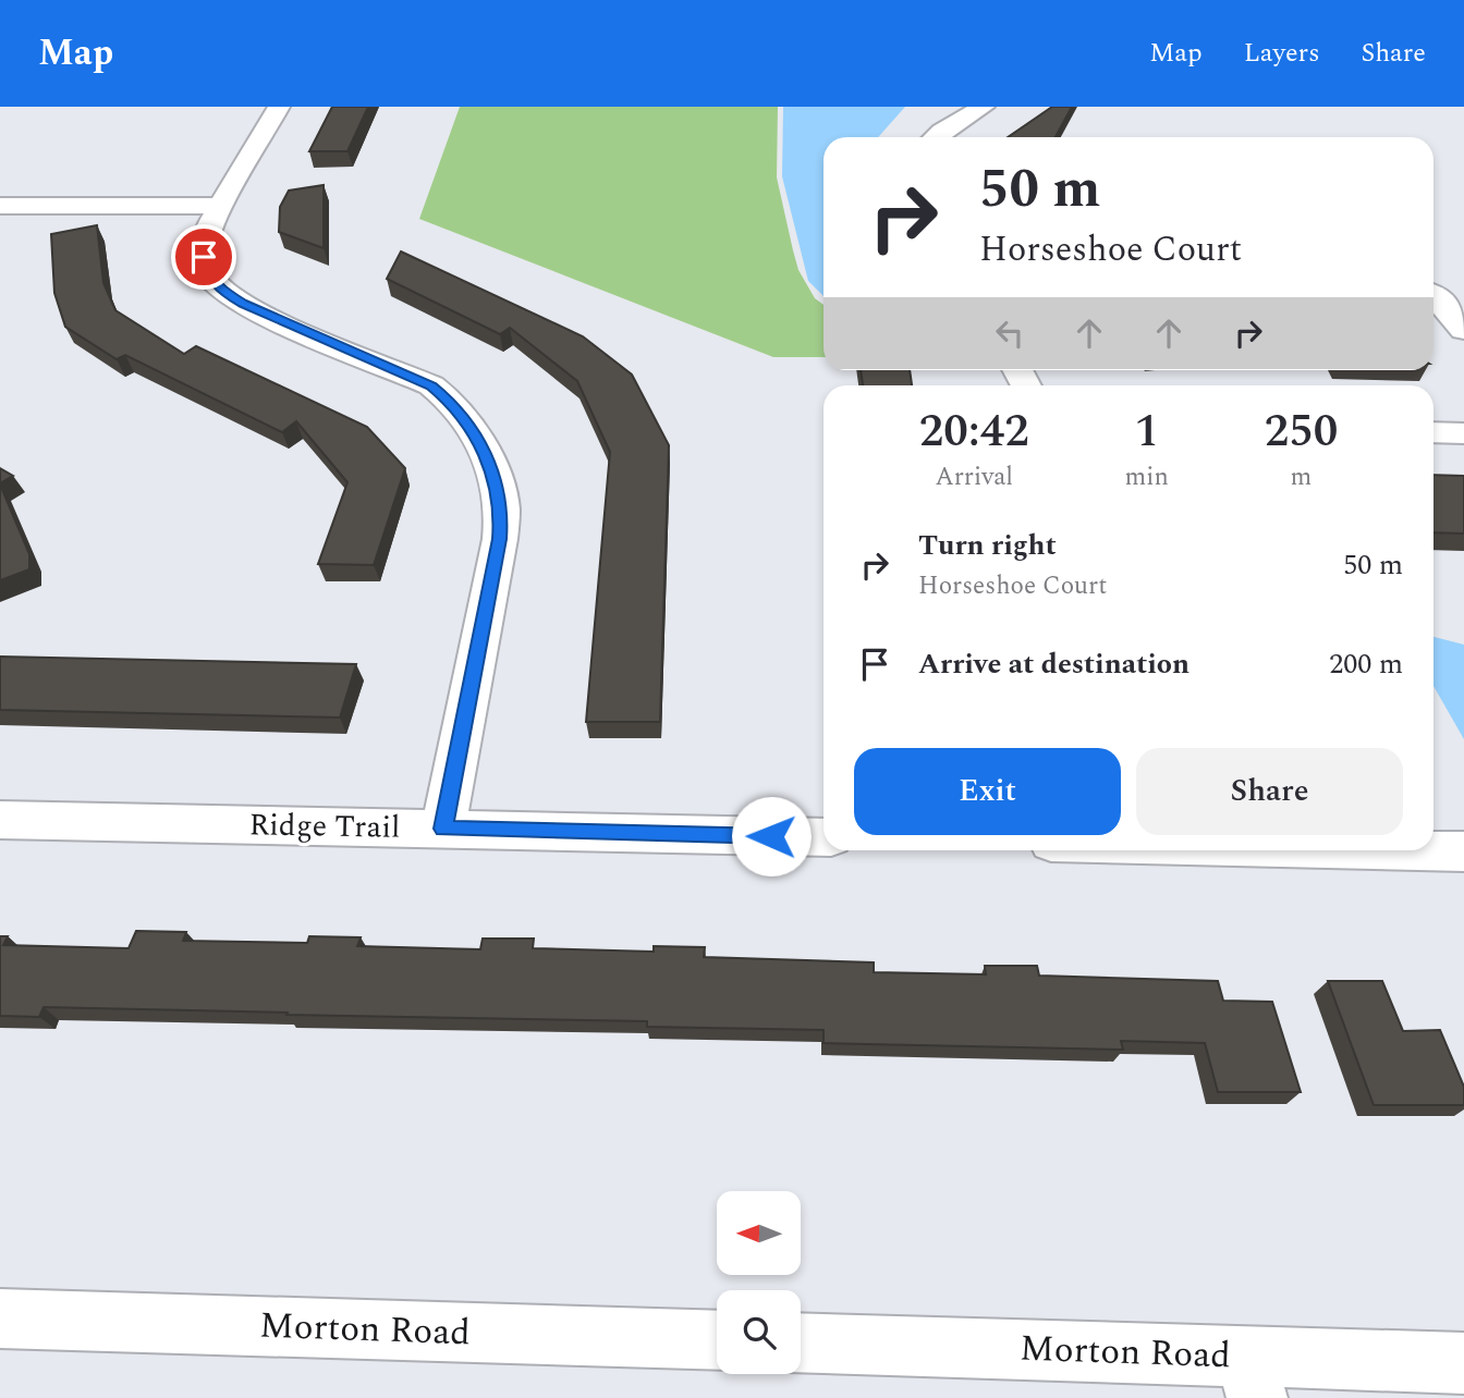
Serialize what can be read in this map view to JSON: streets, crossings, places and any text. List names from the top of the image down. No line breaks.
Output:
{"streets":{"street":["Ridge Trail","Morton Road"]},"north":"left","page":{"header":"Map","nav":["Map","Layers","Share"],"turn":["50 m","Horseshoe Court"],"eta":["20:42","Arrival","1","min","250","m"],"list":[{"name":"Turn right","note":"Horseshoe Court","value":"50 m"},{"name":"Arrive at destination","value":"200 m"}],"buttons":["Exit","Share"]}}
